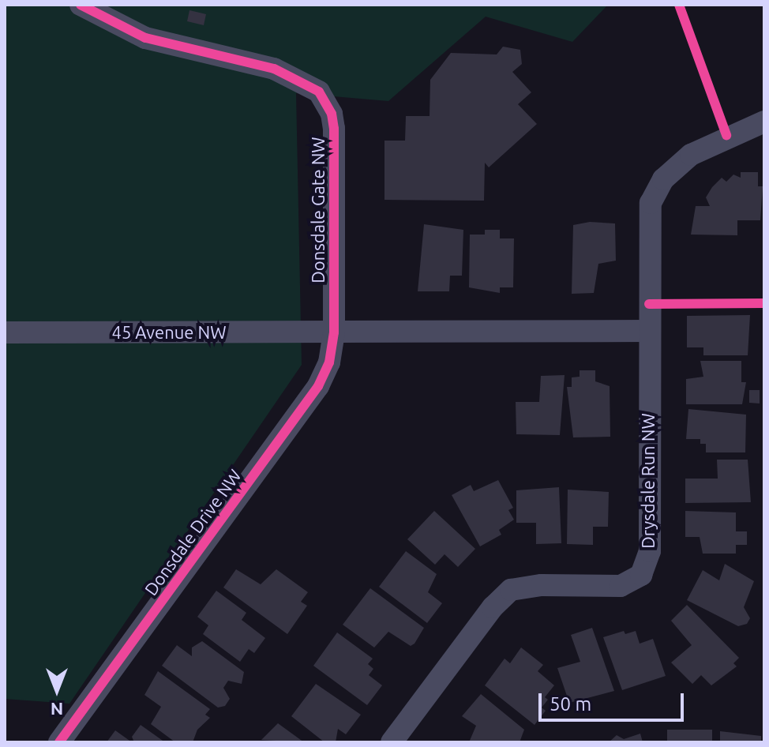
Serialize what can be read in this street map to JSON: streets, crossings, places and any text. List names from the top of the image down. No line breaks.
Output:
{"streets":{"street":["Donsdale Gate NW","45 Avenue NW","Drysdale Run NW","Donsdale Drive NW"]},"crossings":[["Donsdale Gate NW","45 Avenue NW"],["Donsdale Gate NW","Donsdale Drive NW"],["45 Avenue NW","Donsdale Drive NW"]],"scale_bar":"50 m","north":"bottom"}
